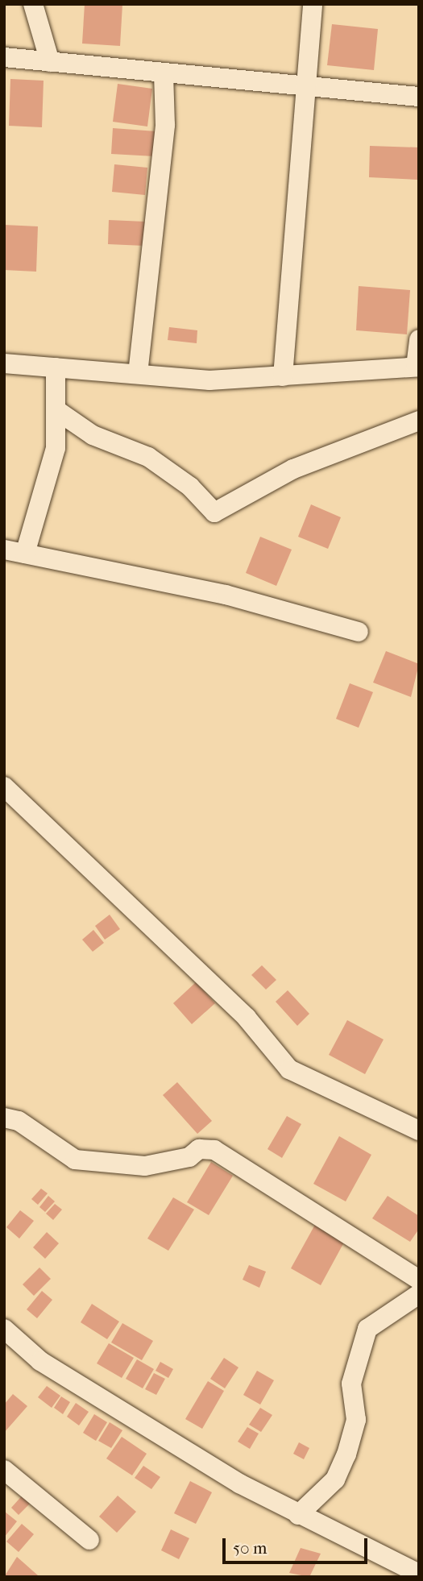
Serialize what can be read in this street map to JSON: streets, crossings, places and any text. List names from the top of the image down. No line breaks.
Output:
{"scale_bar":"50 m"}
